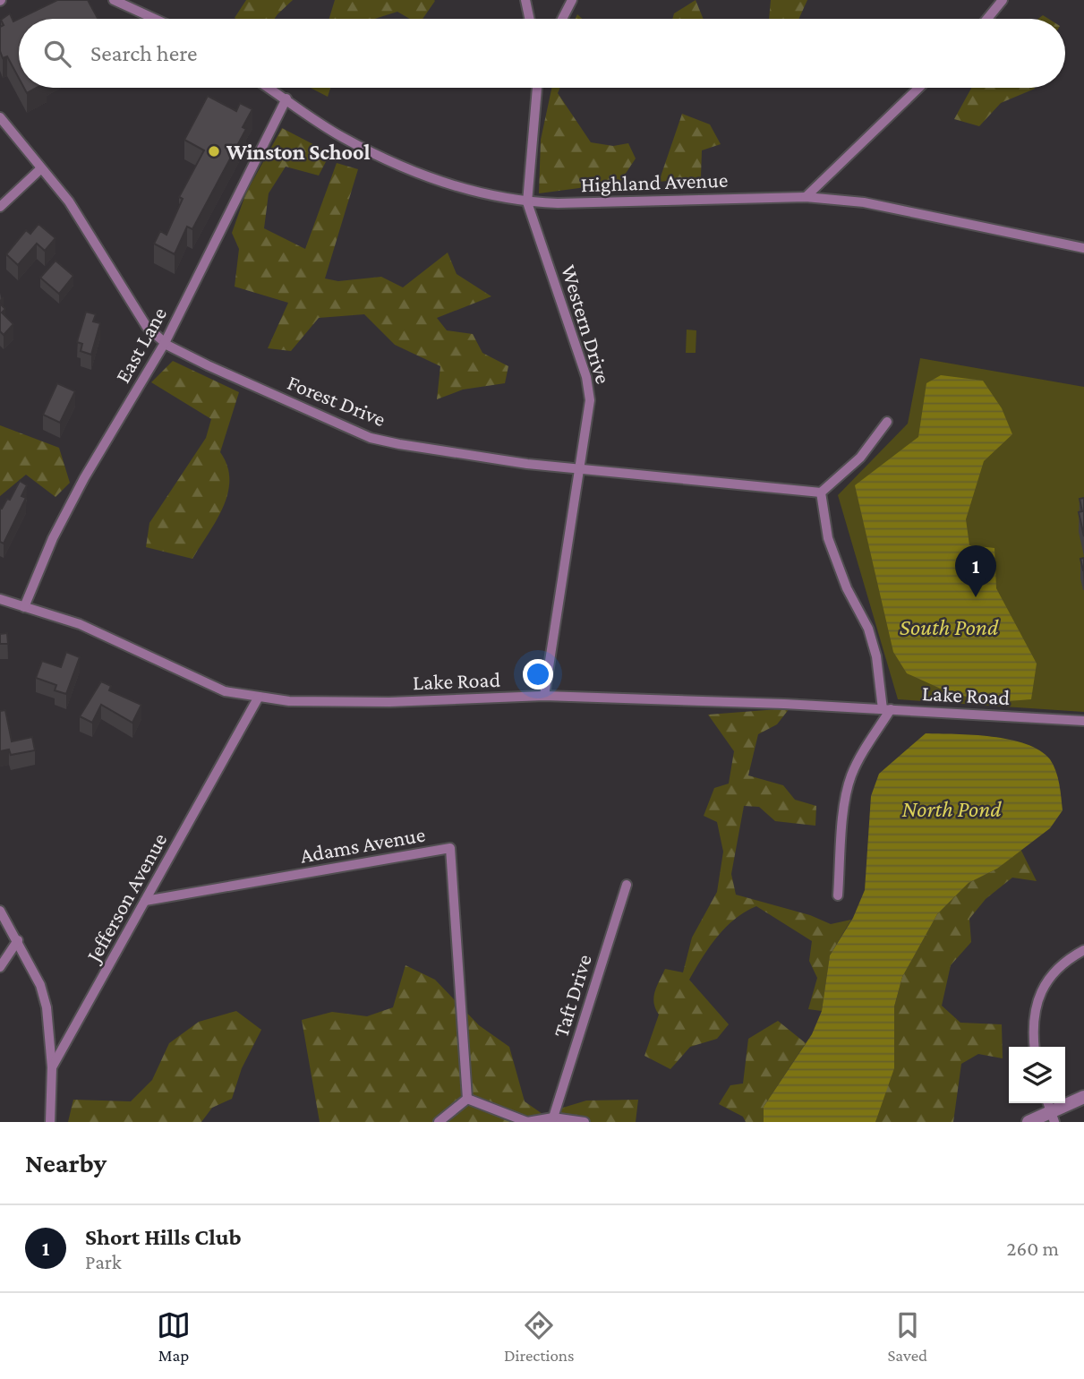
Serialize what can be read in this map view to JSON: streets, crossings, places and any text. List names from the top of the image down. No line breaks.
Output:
{"streets":{"street":["Highland Avenue","Western Drive","East Lane","Forest Drive","Lake Road","Adams Avenue","Jefferson Avenue","Taft Drive"]},"crossings":[["Highland Avenue","Western Drive"],["Highland Avenue","East Lane"],["Western Drive","Forest Drive"],["Western Drive","Lake Road"],["East Lane","Forest Drive"],["East Lane","Lake Road"],["Lake Road","Jefferson Avenue"],["Adams Avenue","Jefferson Avenue"]],"water":["South Pond","North Pond"],"places":["Winston School"],"page":{"search":"Search here","pins":"1","heading":"Nearby","list":[{"mark":"1","name":"Short Hills Club","note":"Park","value":"260 m"}],"nav":["Map","Directions","Saved"]}}
